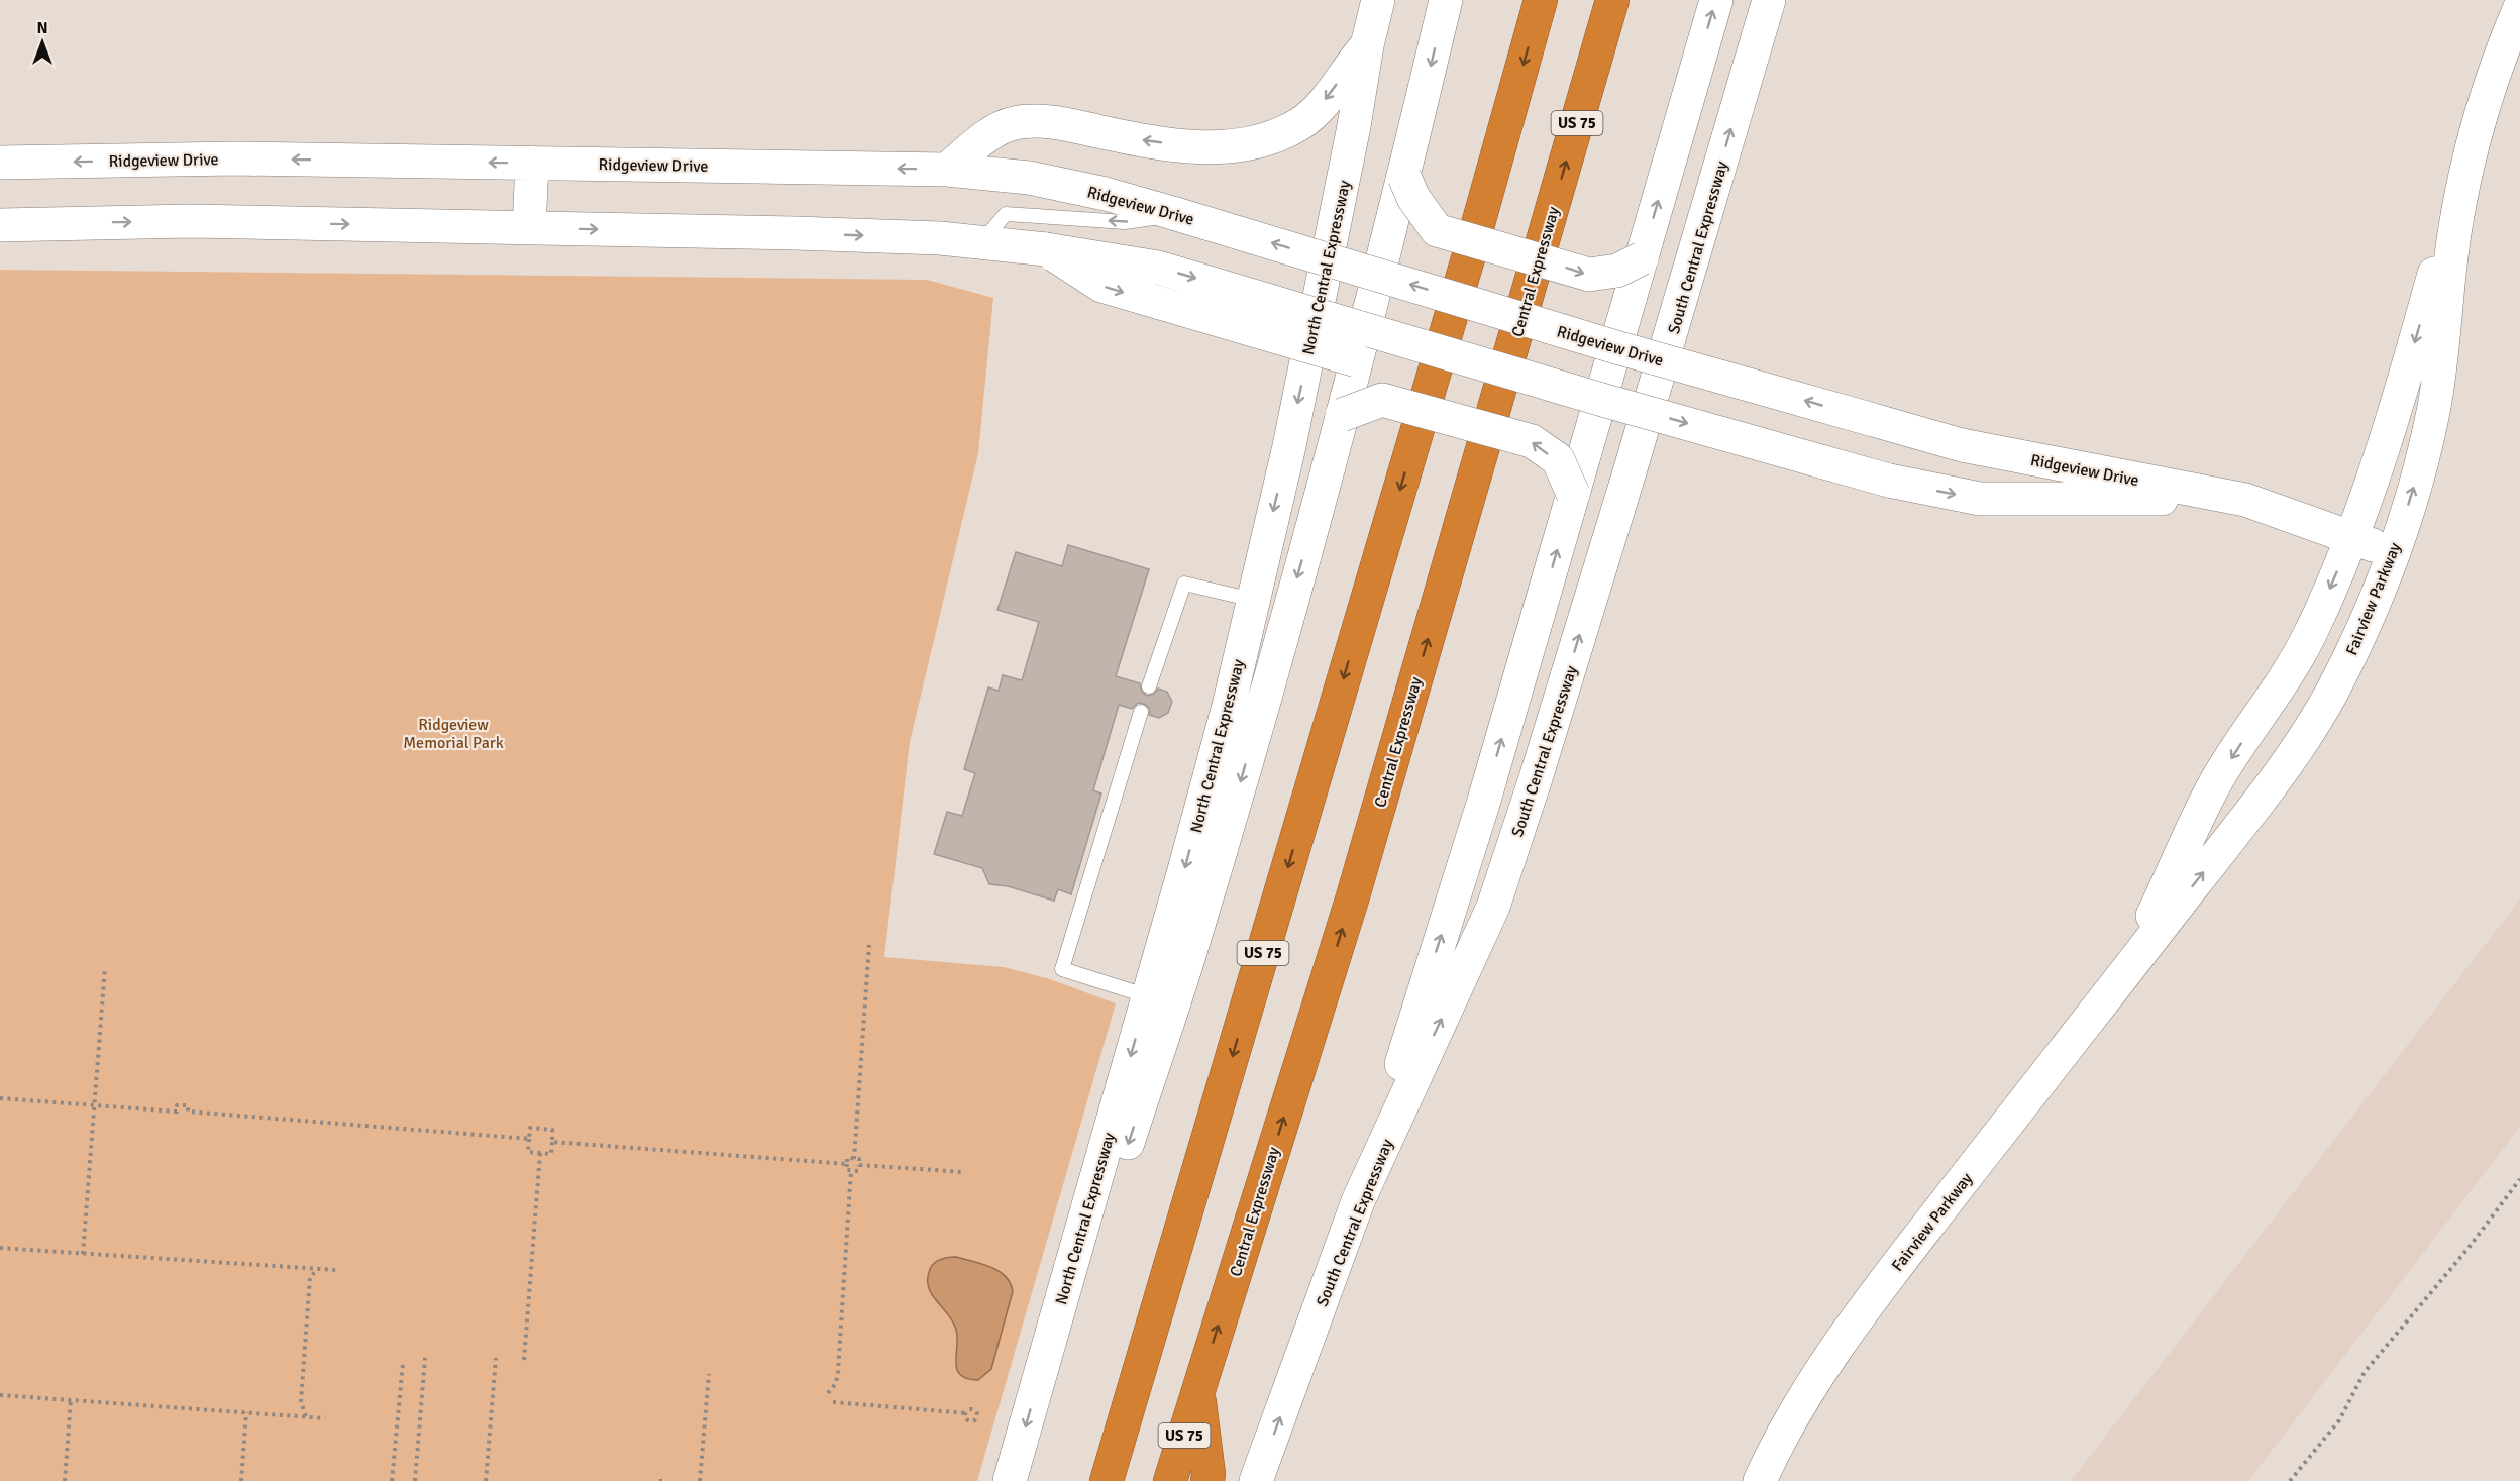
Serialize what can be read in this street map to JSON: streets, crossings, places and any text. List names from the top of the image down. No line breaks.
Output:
{"streets":{"highway":["US 75","Central Expressway"],"main road":["Ridgeview Drive","South Central Expressway","North Central Expressway","Fairview Parkway"]},"crossings":[["Ridgeview Drive","Fairview Parkway"]],"parks":["Ridgeview Memorial Park"],"north":"top"}
